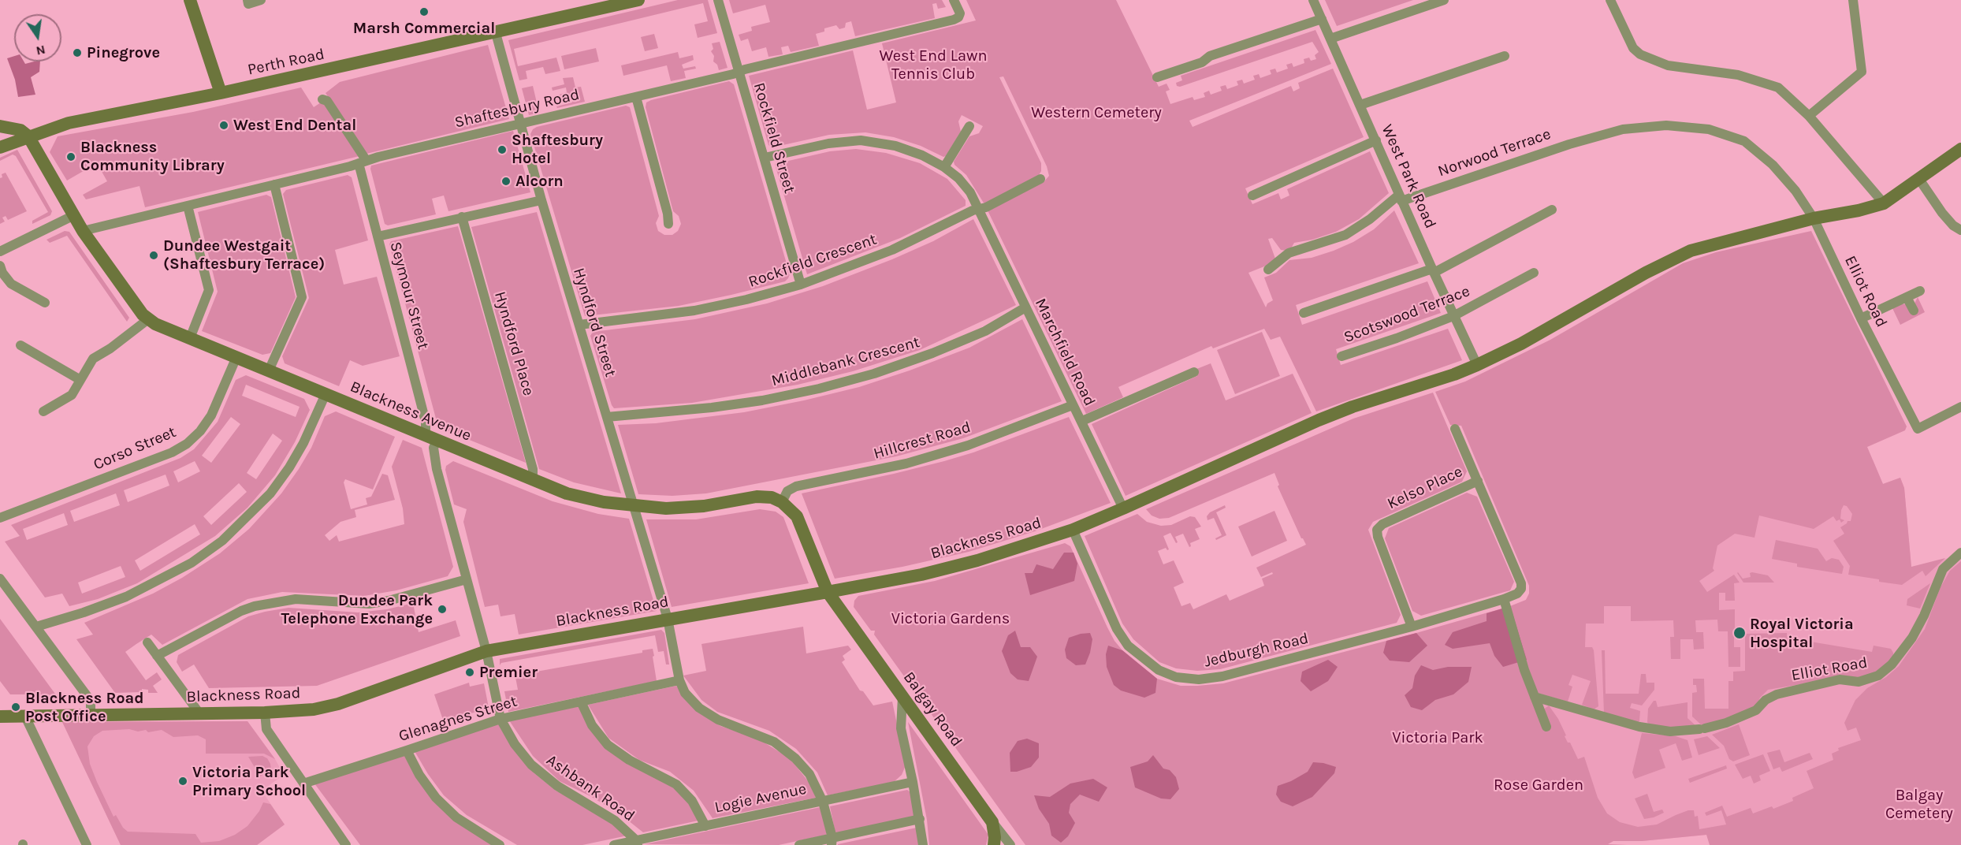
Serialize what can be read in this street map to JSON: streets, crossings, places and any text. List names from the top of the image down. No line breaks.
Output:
{"streets":{"street":["Perth Road","Shaftesbury Road","Rockfield Street","Norwood Terrace","West Park Road","Rockfield Crescent","Elliot Road","Seymour Street","Scotswood Terrace","Hyndford Street","Hyndford Place","Marchfield Road","Middlebank Crescent","Blackness Avenue","Hillcrest Road","Corso Street","Kelso Place","Blackness Road","Jedburgh Road","Balgay Road","Glenagnes Street","Ashbank Road","Logie Avenue"]},"crossings":[["Perth Road","Hyndford Street"],["Perth Road","Blackness Avenue"],["Shaftesbury Road","Rockfield Street"],["Shaftesbury Road","Seymour Street"],["Shaftesbury Road","Hyndford Street"],["Shaftesbury Road","Blackness Avenue"],["Rockfield Street","Rockfield Crescent"],["Rockfield Street","Marchfield Road"],["Norwood Terrace","West Park Road"],["Norwood Terrace","Elliot Road"],["Norwood Terrace","Blackness Road"],["West Park Road","Scotswood Terrace"],["West Park Road","Blackness Road"],["Rockfield Crescent","Hyndford Street"],["Rockfield Crescent","Marchfield Road"],["Elliot Road","Blackness Road"],["Seymour Street","Blackness Avenue"],["Seymour Street","Blackness Road"],["Seymour Street","Ashbank Road"],["Hyndford Street","Middlebank Crescent"],["Hyndford Street","Blackness Avenue"],["Hyndford Street","Blackness Road"],["Hyndford Street","Glenagnes Street"],["Hyndford Place","Blackness Avenue"],["Marchfield Road","Middlebank Crescent"],["Marchfield Road","Hillcrest Road"],["Marchfield Road","Blackness Road"],["Blackness Avenue","Hillcrest Road"],["Blackness Avenue","Corso Street"],["Kelso Place","Jedburgh Road"],["Blackness Road","Jedburgh Road"],["Blackness Road","Balgay Road"],["Blackness Road","Ashbank Road"],["Glenagnes Street","Ashbank Road"],["Ashbank Road","Logie Avenue"]],"parks":["West End Lawn Tennis Club","Western Cemetery","Victoria Gardens","Victoria Park","Rose Garden","Balgay Cemetery"],"places":["Marsh Commercial","Pinegrove","West End Dental","Shaftesbury Hotel","Blackness Community Library","Alcorn","Dundee Westgait (Shaftesbury Terrace)","Dundee Park Telephone Exchange","Royal Victoria Hospital","Premier","Blackness Road Post Office","Victoria Park Primary School"],"north":"bottom"}
